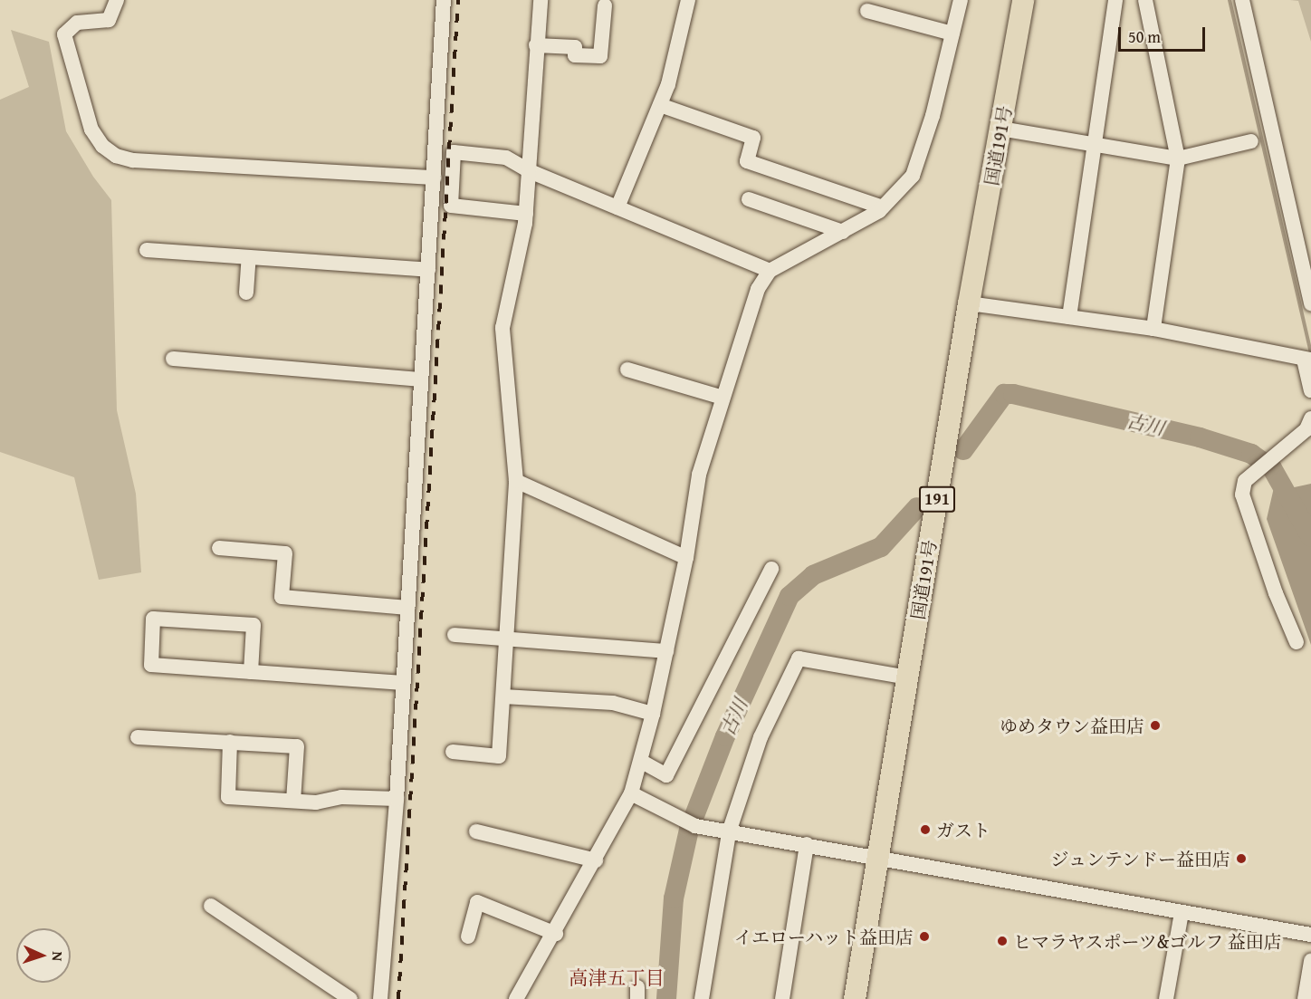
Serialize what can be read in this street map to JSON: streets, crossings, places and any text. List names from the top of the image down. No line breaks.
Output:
{"streets":{"highway":["国道191号","191"]},"districts":["高津五丁目"],"water":["古川"],"places":["ゆめタウン益田店","ガスト","ジュンテンドー益田店","イエローハット益田店","ヒマラヤスポーツ&ゴルフ 益田店"],"scale_bar":"50 m","north":"right"}
